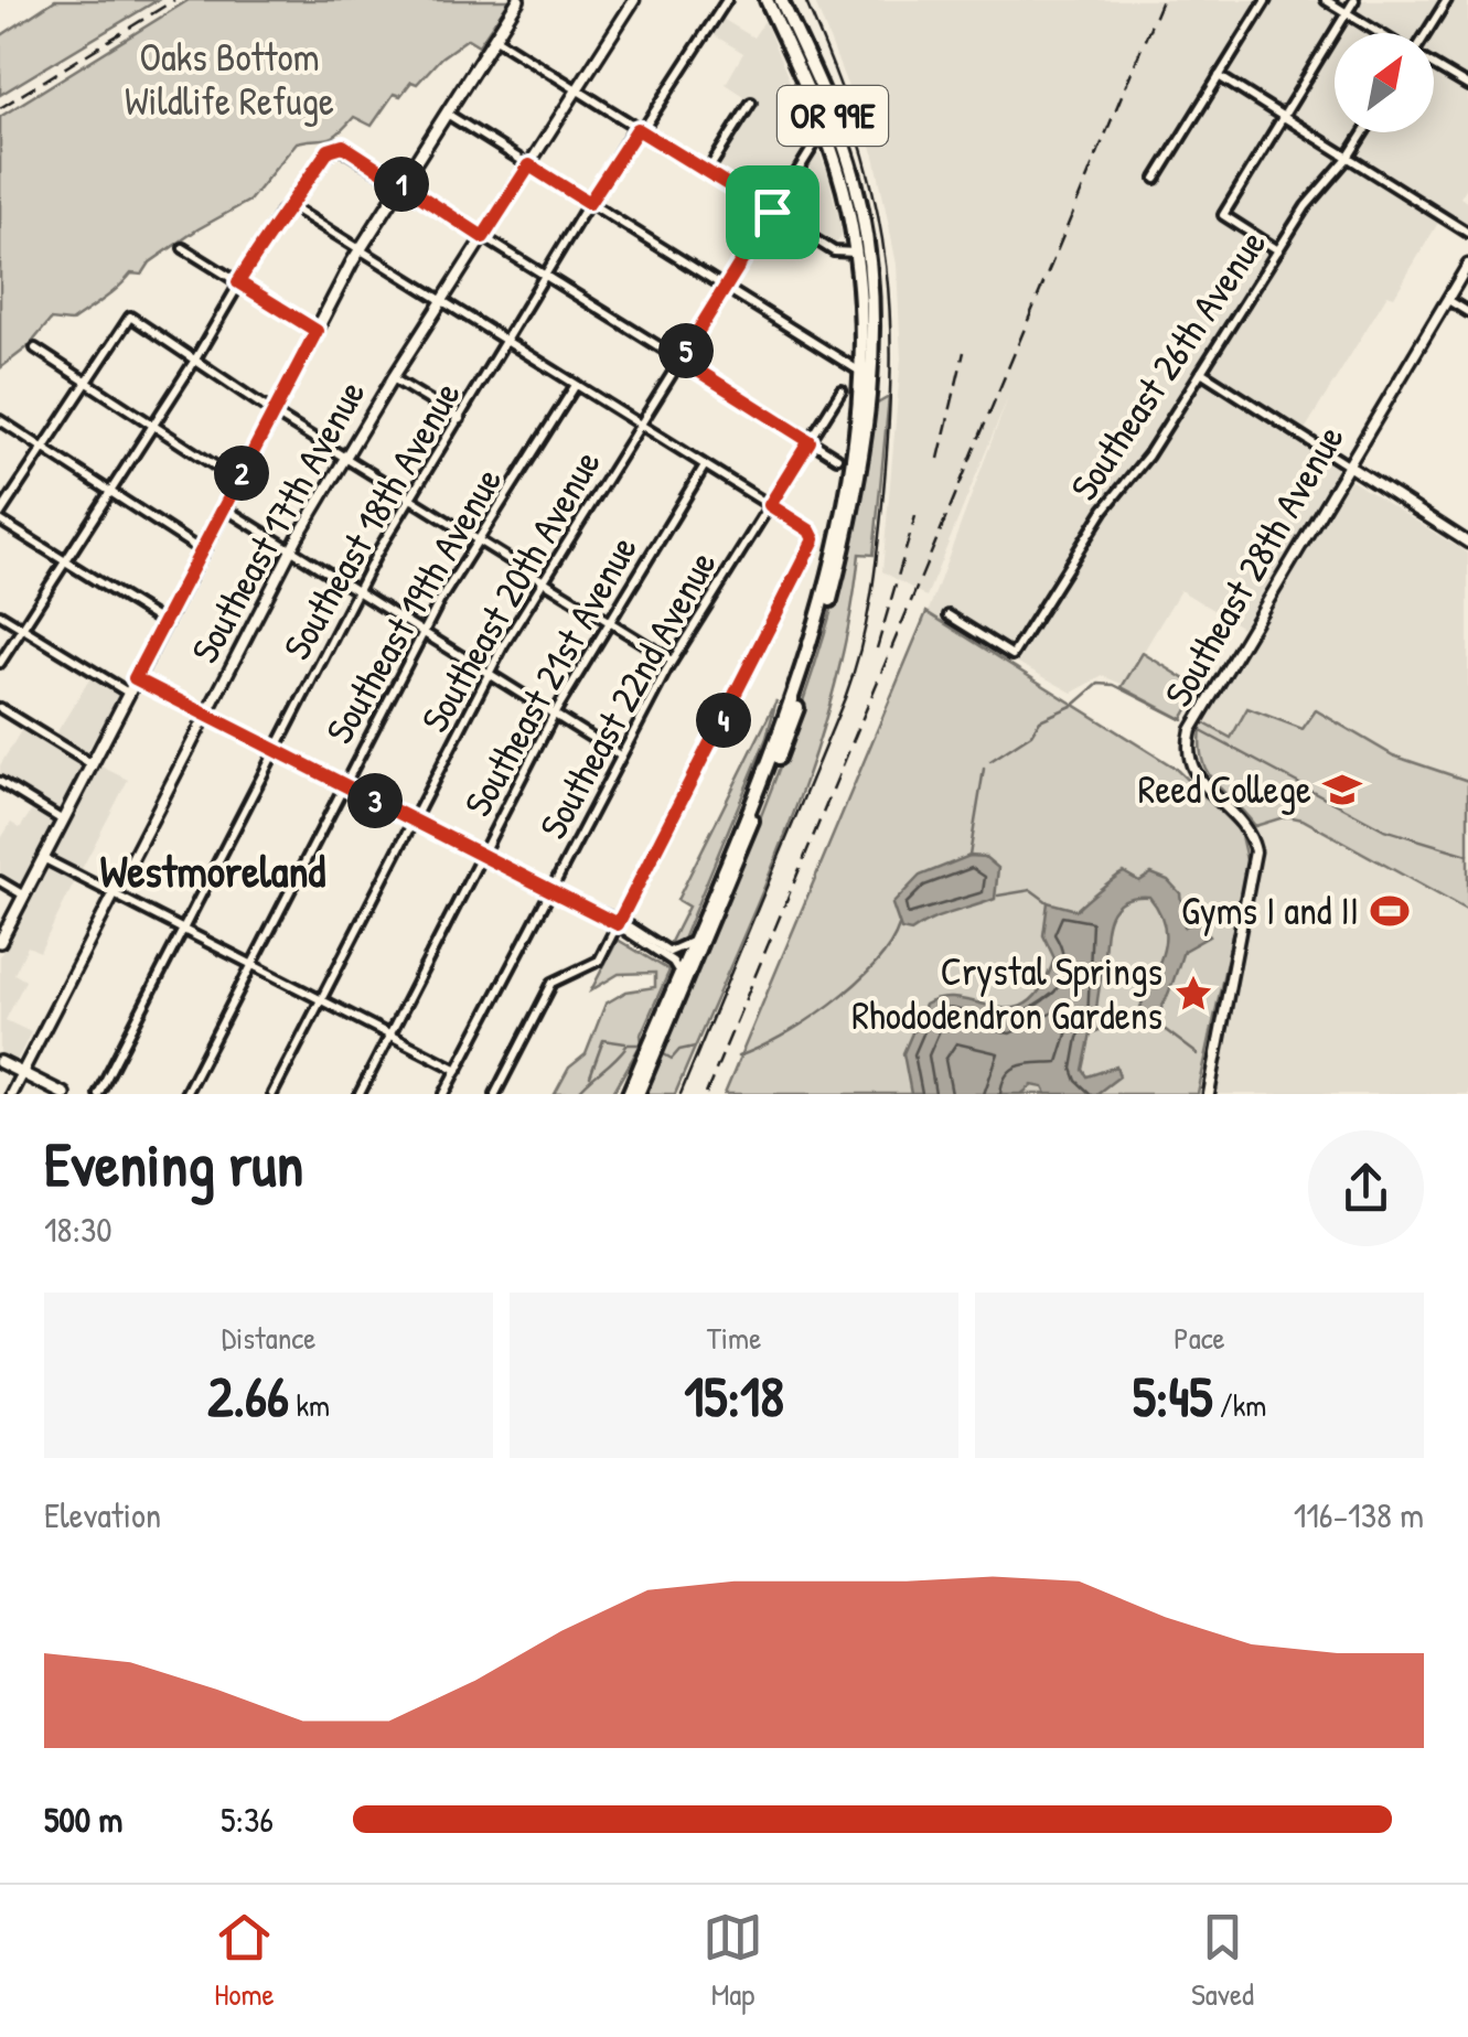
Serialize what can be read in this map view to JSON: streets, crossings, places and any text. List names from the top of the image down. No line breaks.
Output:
{"streets":{"highway":["OR 99E"],"street":["Southeast 26th Avenue","Southeast 18th Avenue","Southeast 17th Avenue","Southeast 28th Avenue","Southeast 20th Avenue","Southeast 19th Avenue","Southeast 21st Avenue","Southeast 22nd Avenue"]},"crossings":[["OR 99E","Southeast 20th Avenue"]],"districts":["Westmoreland"],"parks":["Oaks Bottom Wildlife Refuge"],"places":{"school or university":["Reed College"],"sports":["Gyms I and II"],"place":["Crystal Springs Rhododendron Gardens"]},"north":"top right","page":{"pins":["1","5","2","4","3"],"heading":["Evening run","18:30"],"stats":[["Distance","2.66 km"],["Time","15:18"],["Pace","5:45 /km"]],"chart":["Elevation","116–138 m"],"list":[{"name":"500 m","note":"5:36"}],"tabs":["Home","Map","Saved"]}}
